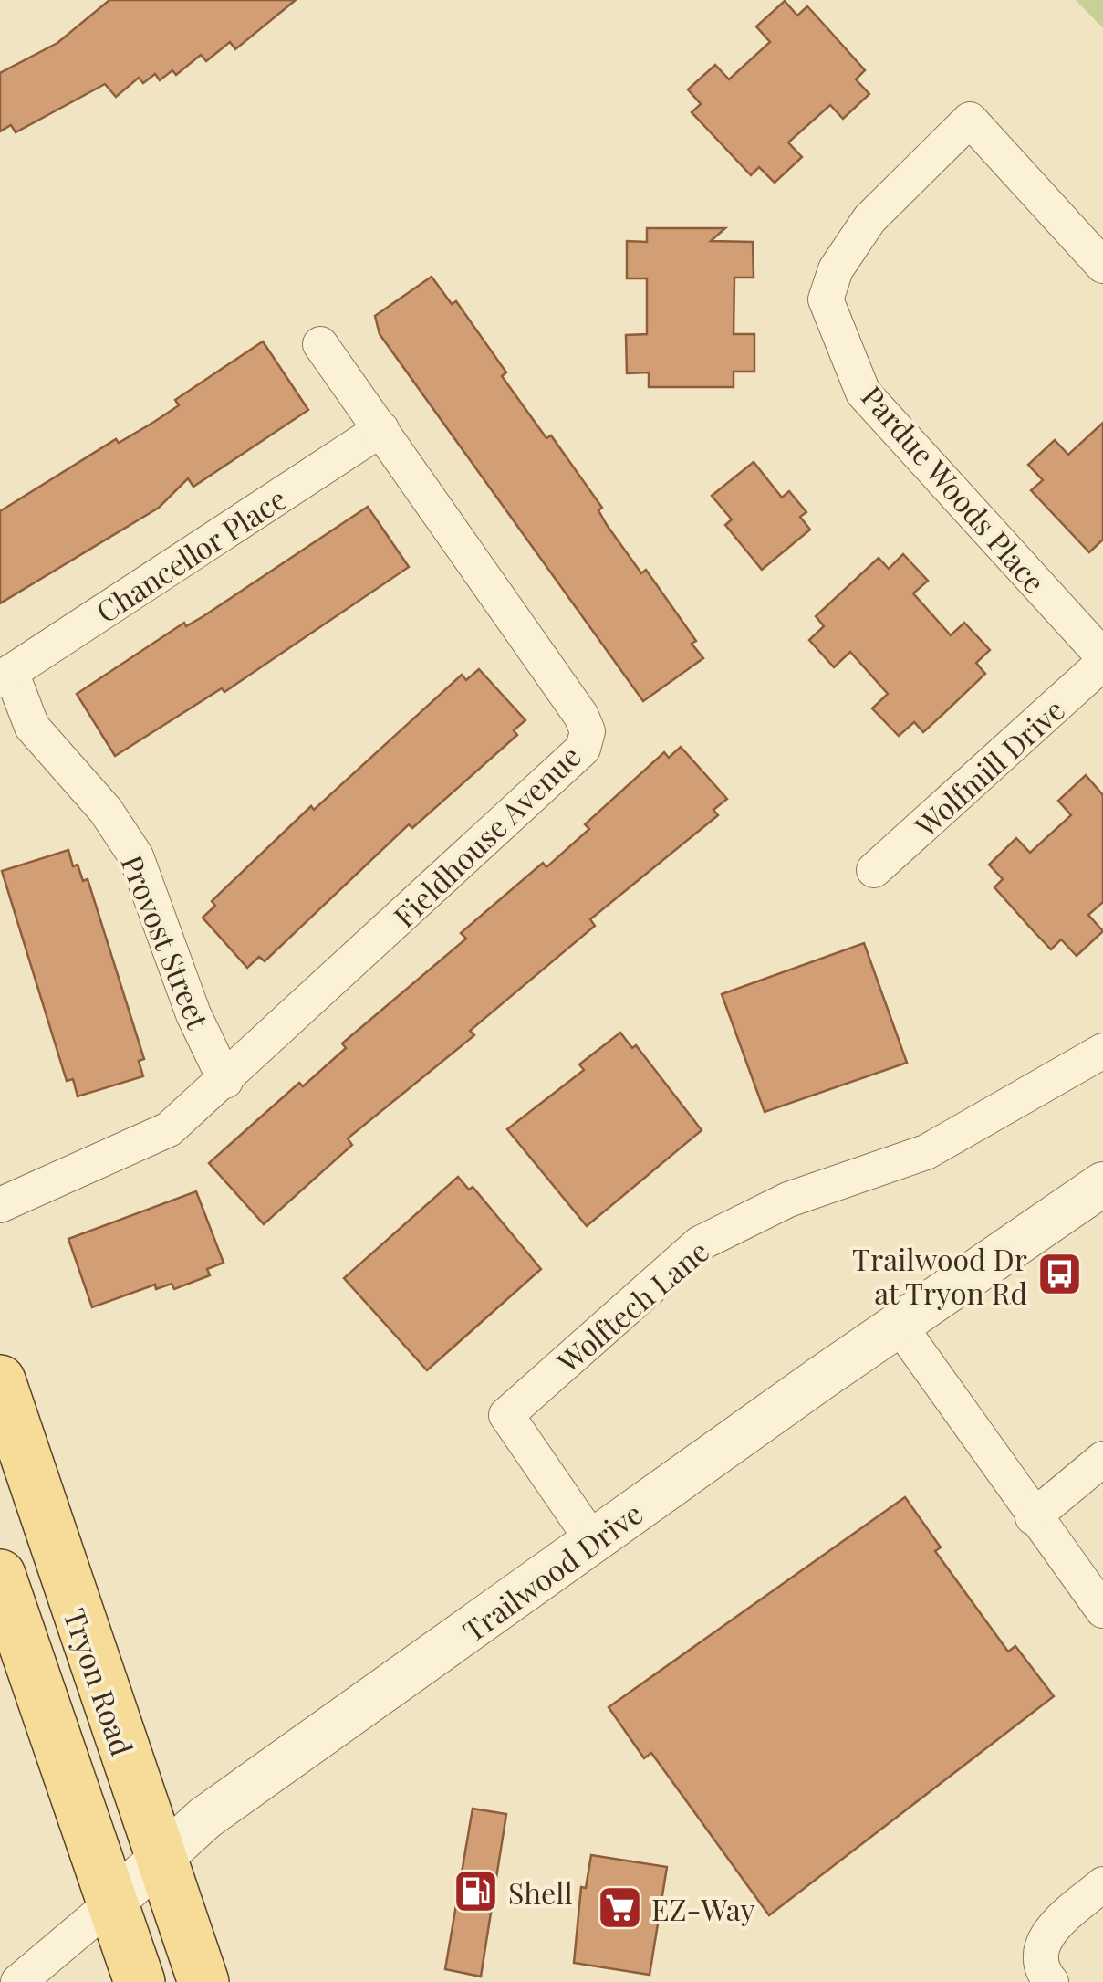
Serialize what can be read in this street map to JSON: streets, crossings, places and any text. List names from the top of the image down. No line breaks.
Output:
{"streets":{"main road":["Tryon Road"],"street":["Pardue Woods Place","Chancellor Place","Wolfmill Drive","Fieldhouse Avenue","Provost Street","Wolftech Lane","Trailwood Drive"]},"crossings":[["Chancellor Place","Fieldhouse Avenue"],["Chancellor Place","Provost Street"],["Fieldhouse Avenue","Provost Street"],["Wolftech Lane","Trailwood Drive"],["Trailwood Drive","Tryon Road"]],"places":{"bus stop":["Trailwood Dr at Tryon Rd"],"fuel station":["Shell"],"supermarket":["EZ-Way"]}}
